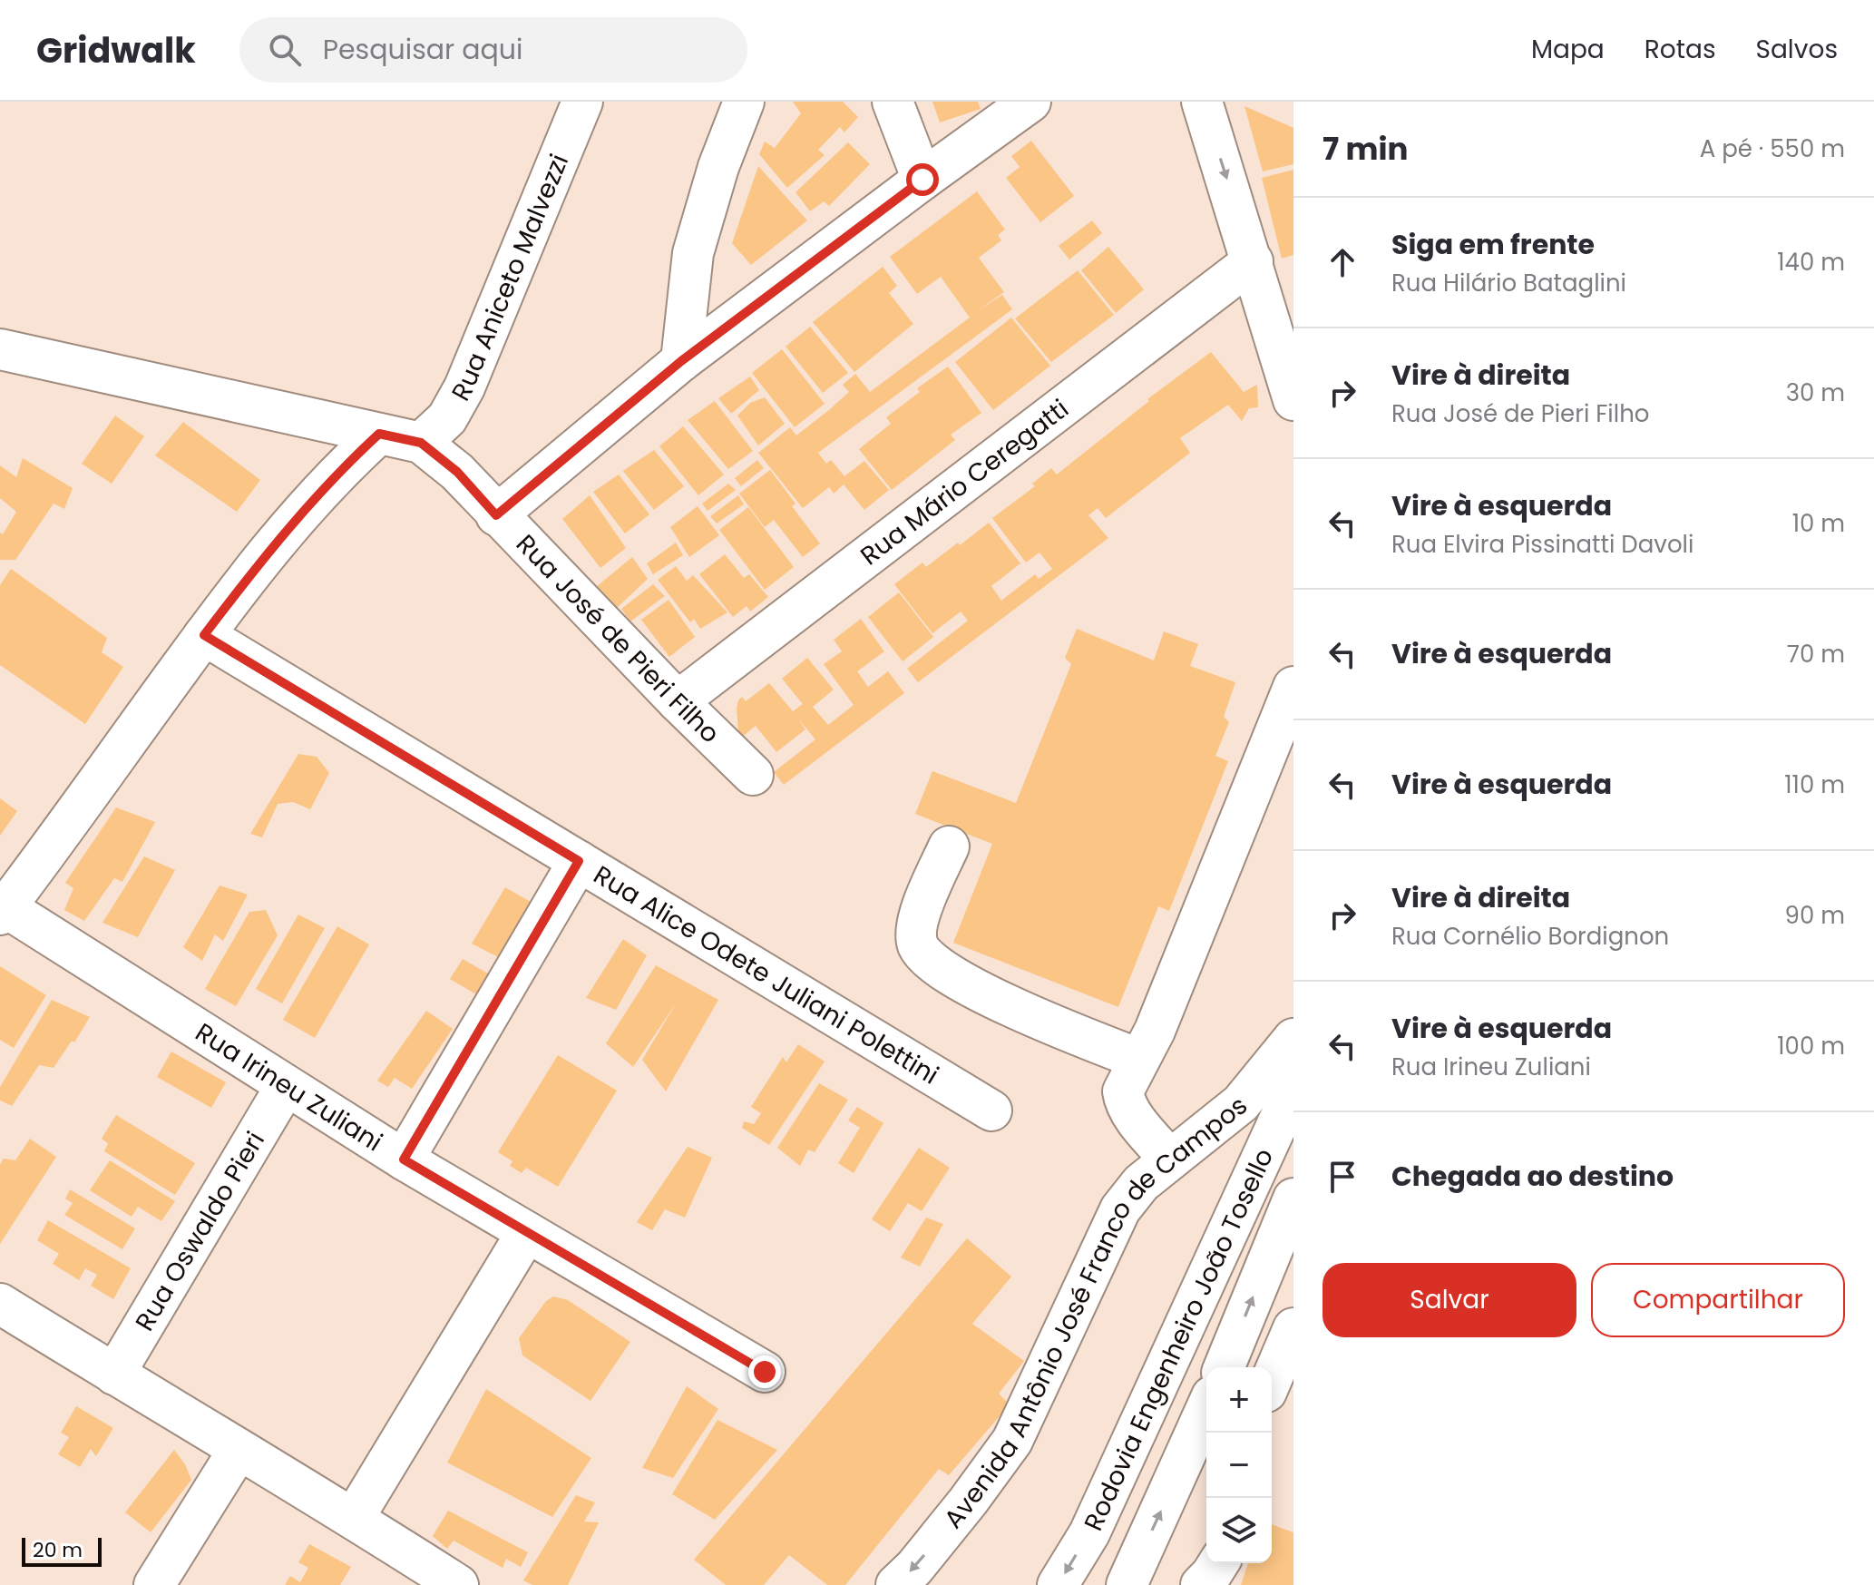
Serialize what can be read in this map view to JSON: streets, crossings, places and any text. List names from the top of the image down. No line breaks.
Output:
{"streets":{"street":["Rua Aniceto Malvezzi","Rua Mário Ceregatti","Rua José de Pieri Filho","Rua Alice Odete Juliani Polettini","Rua Irineu Zuliani","Rua Oswaldo Pieri","Avenida Antônio José Franco de Campos","Rodovia Engenheiro João Tosello"]},"crossings":[["Rua Aniceto Malvezzi","Rua José de Pieri Filho"],["Rua Mário Ceregatti","Rua José de Pieri Filho"],["Rua Irineu Zuliani","Rua Oswaldo Pieri"]],"scale_bar":"20 m","page":{"header":"Gridwalk","search":"Pesquisar aqui","nav":["Mapa","Rotas","Salvos"],"heading":["7 min","A pé · 550 m"],"list":[["Siga em frente","Rua Hilário Bataglini","140 m"],["Vire à direita","Rua José de Pieri Filho","30 m"],["Vire à esquerda","Rua Elvira Pissinatti Davoli","10 m"],["Vire à esquerda","70 m"],["Vire à esquerda","110 m"],["Vire à direita","Rua Cornélio Bordignon","90 m"],["Vire à esquerda","Rua Irineu Zuliani","100 m"],"Chegada ao destino"],"buttons":["Salvar","Compartilhar"],"map_buttons":["+","−"],"scale":"20 m"}}
